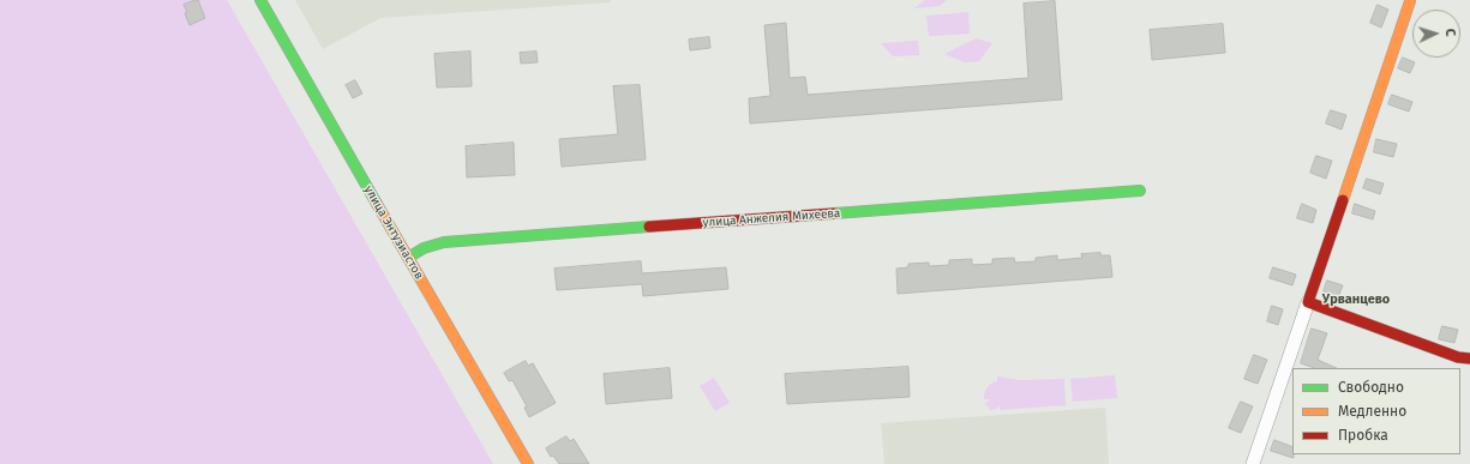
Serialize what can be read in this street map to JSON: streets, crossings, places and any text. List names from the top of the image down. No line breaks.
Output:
{"streets":{"street":["улица Анжелия Михеева","улица Энтузиастов"]},"crossings":[["улица Анжелия Михеева","улица Энтузиастов"]],"districts":["Урванцево"],"legend":["Свободно","Медленно","Пробка"],"north":"right"}
